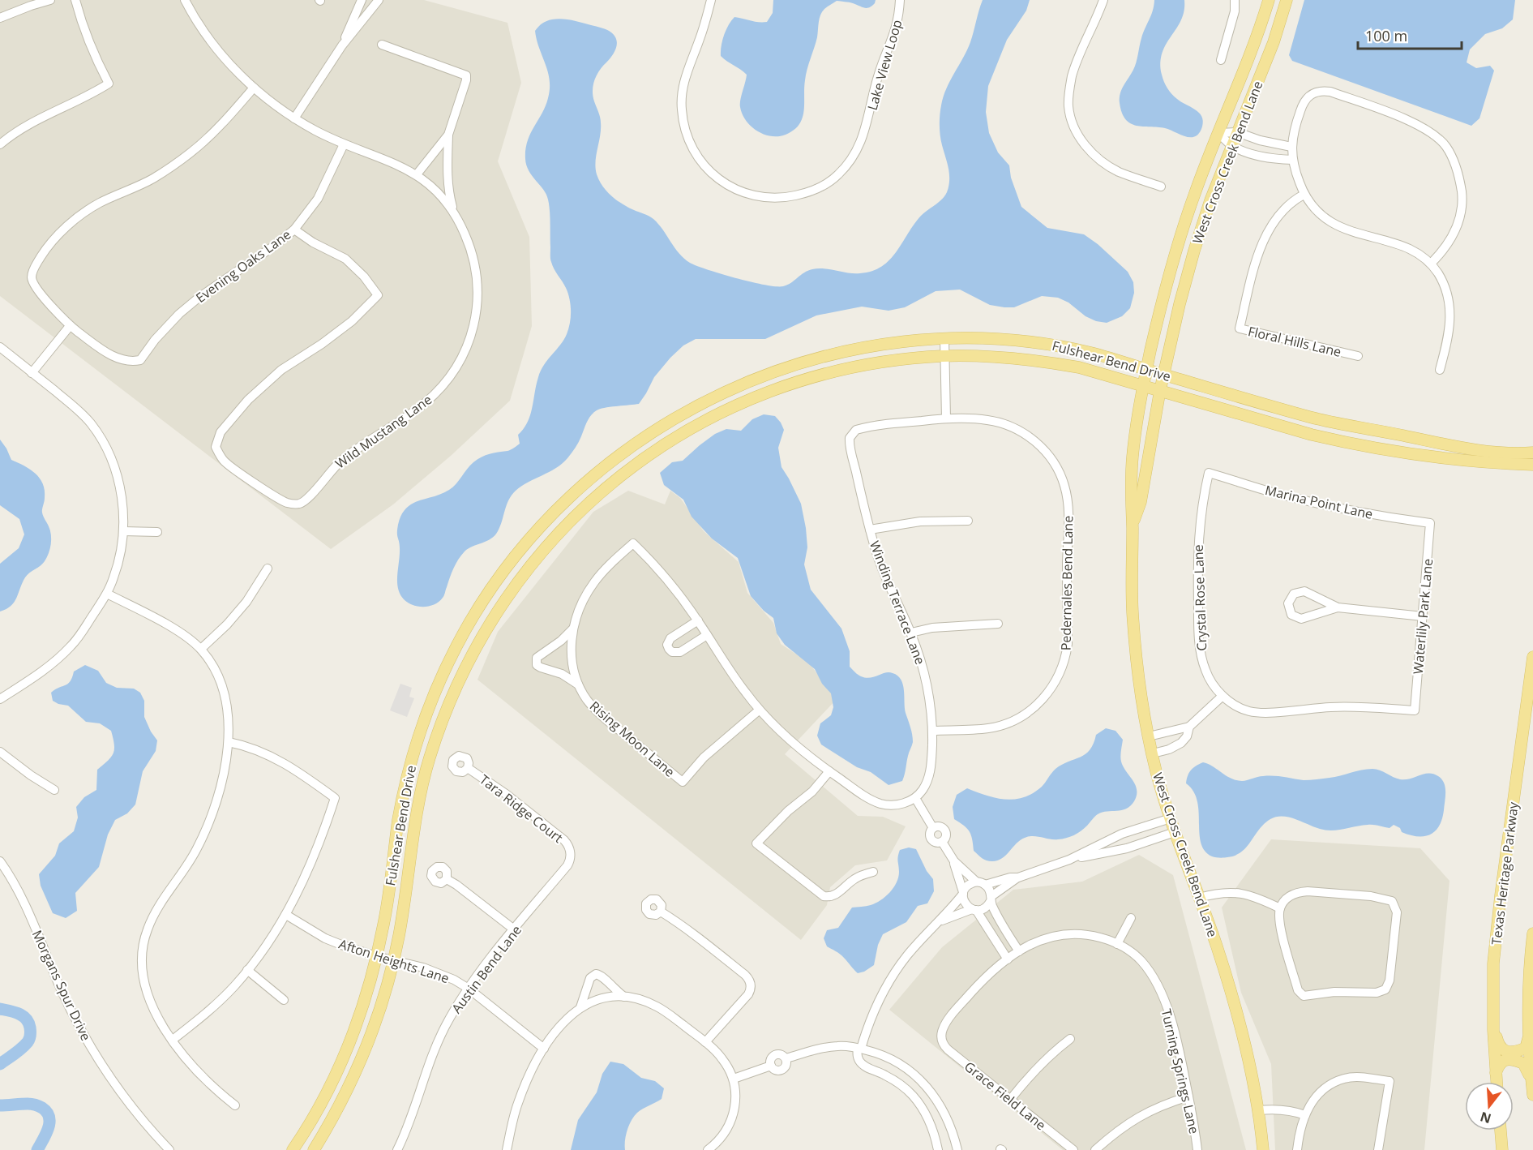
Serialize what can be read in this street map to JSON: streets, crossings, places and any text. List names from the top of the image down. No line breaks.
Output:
{"streets":{"main road":["West Cross Creek Bend Lane","Fulshear Bend Drive","Texas Heritage Parkway"],"street":["Lake View Loop","Evening Oaks Lane","Floral Hills Lane","Wild Mustang Lane","Marina Point Lane","Pedernales Bend Lane","Crystal Rose Lane","Winding Terrace Lane","Waterlily Park Lane","Rising Moon Lane","Tara Ridge Court","Afton Heights Lane","Austin Bend Lane","Morgans Spur Drive","Turning Springs Lane","Grace Field Lane"]},"crossings":[["West Cross Creek Bend Lane","Fulshear Bend Drive"],["Evening Oaks Lane","Wild Mustang Lane"],["Fulshear Bend Drive","Afton Heights Lane"],["Marina Point Lane","Crystal Rose Lane"],["Marina Point Lane","Waterlily Park Lane"],["Pedernales Bend Lane","Winding Terrace Lane"],["Crystal Rose Lane","Waterlily Park Lane"],["Tara Ridge Court","Austin Bend Lane"],["Afton Heights Lane","Austin Bend Lane"],["Turning Springs Lane","Grace Field Lane"]],"scale_bar":"100 m","north":"bottom"}
